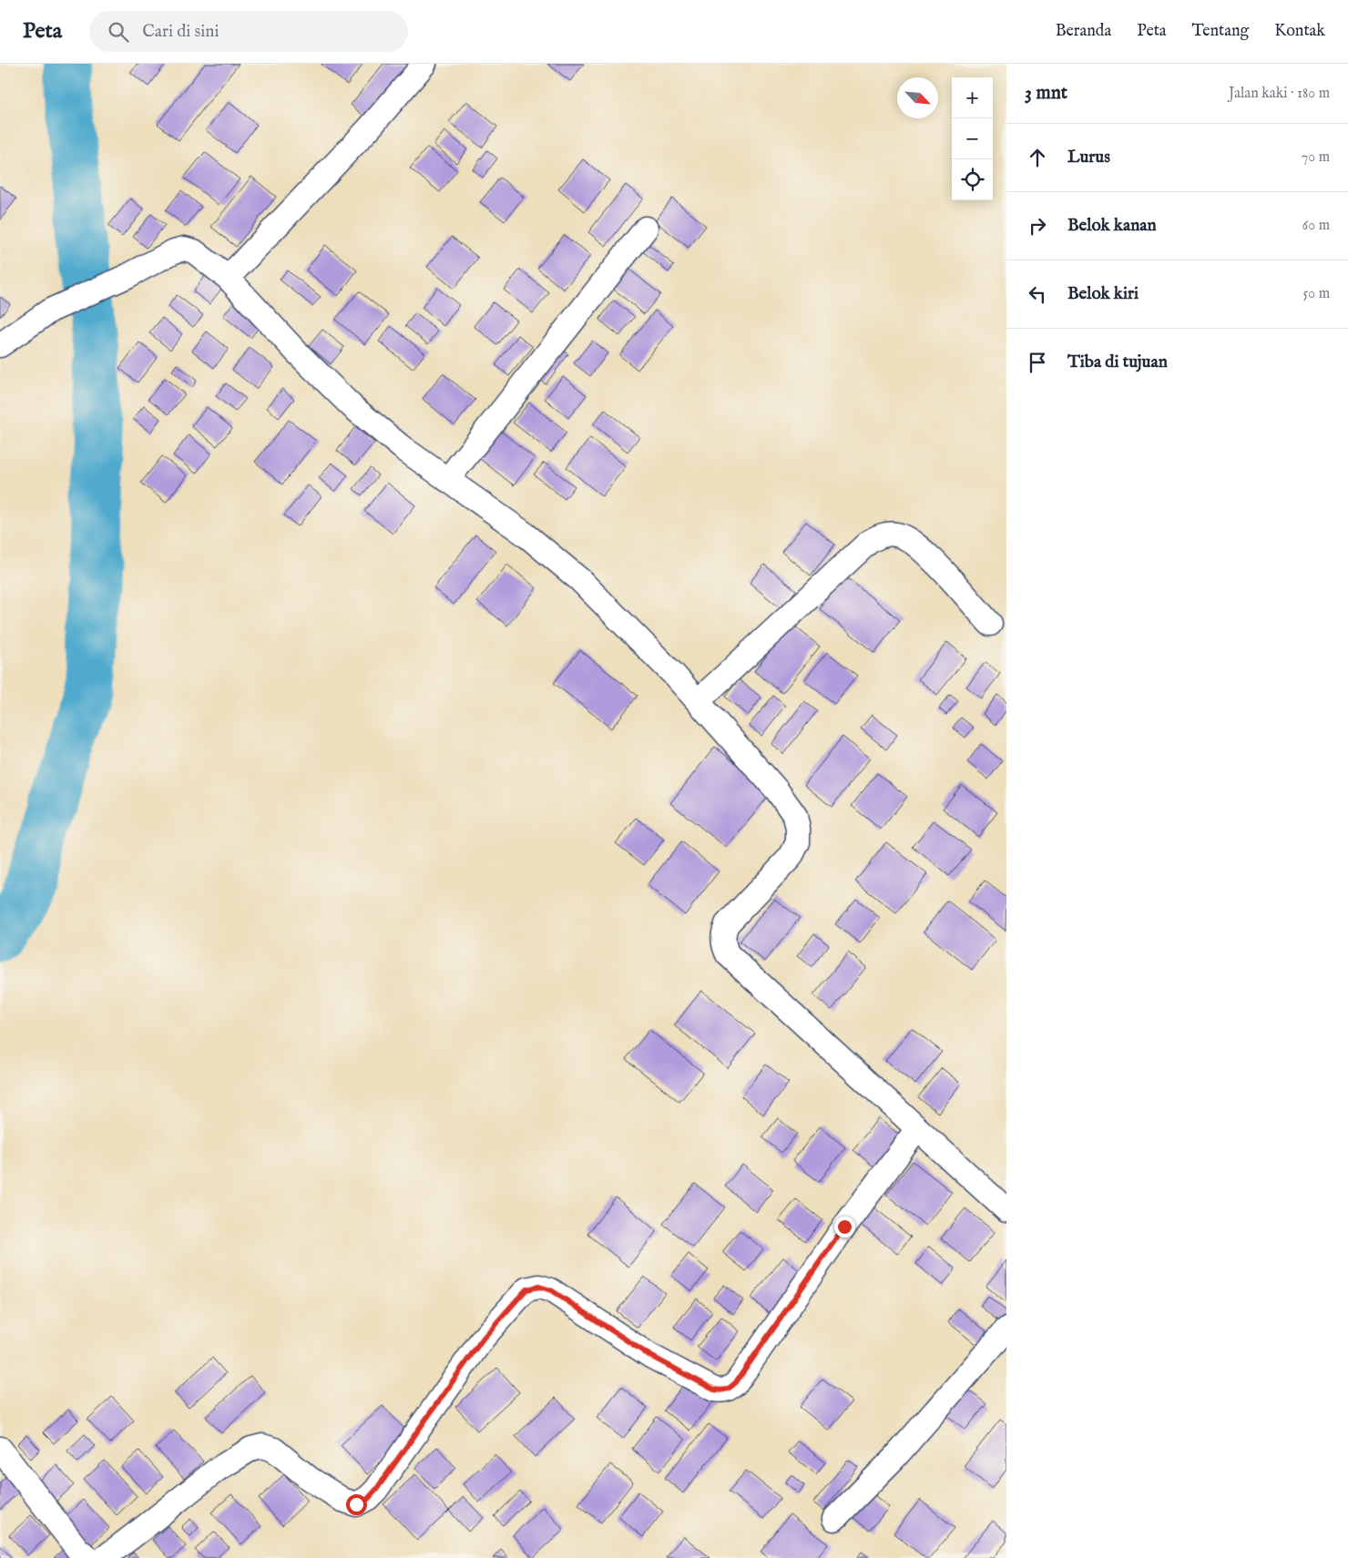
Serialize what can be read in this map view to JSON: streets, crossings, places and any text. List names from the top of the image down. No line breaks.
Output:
{"north":"bottom right","page":{"header":"Peta","search":"Cari di sini","nav":["Beranda","Peta","Tentang","Kontak"],"heading":["3 mnt","Jalan kaki · 180 m"],"map_buttons":["+","−"],"list":[["Lurus","70 m"],["Belok kanan","60 m"],["Belok kiri","50 m"],"Tiba di tujuan"]}}
